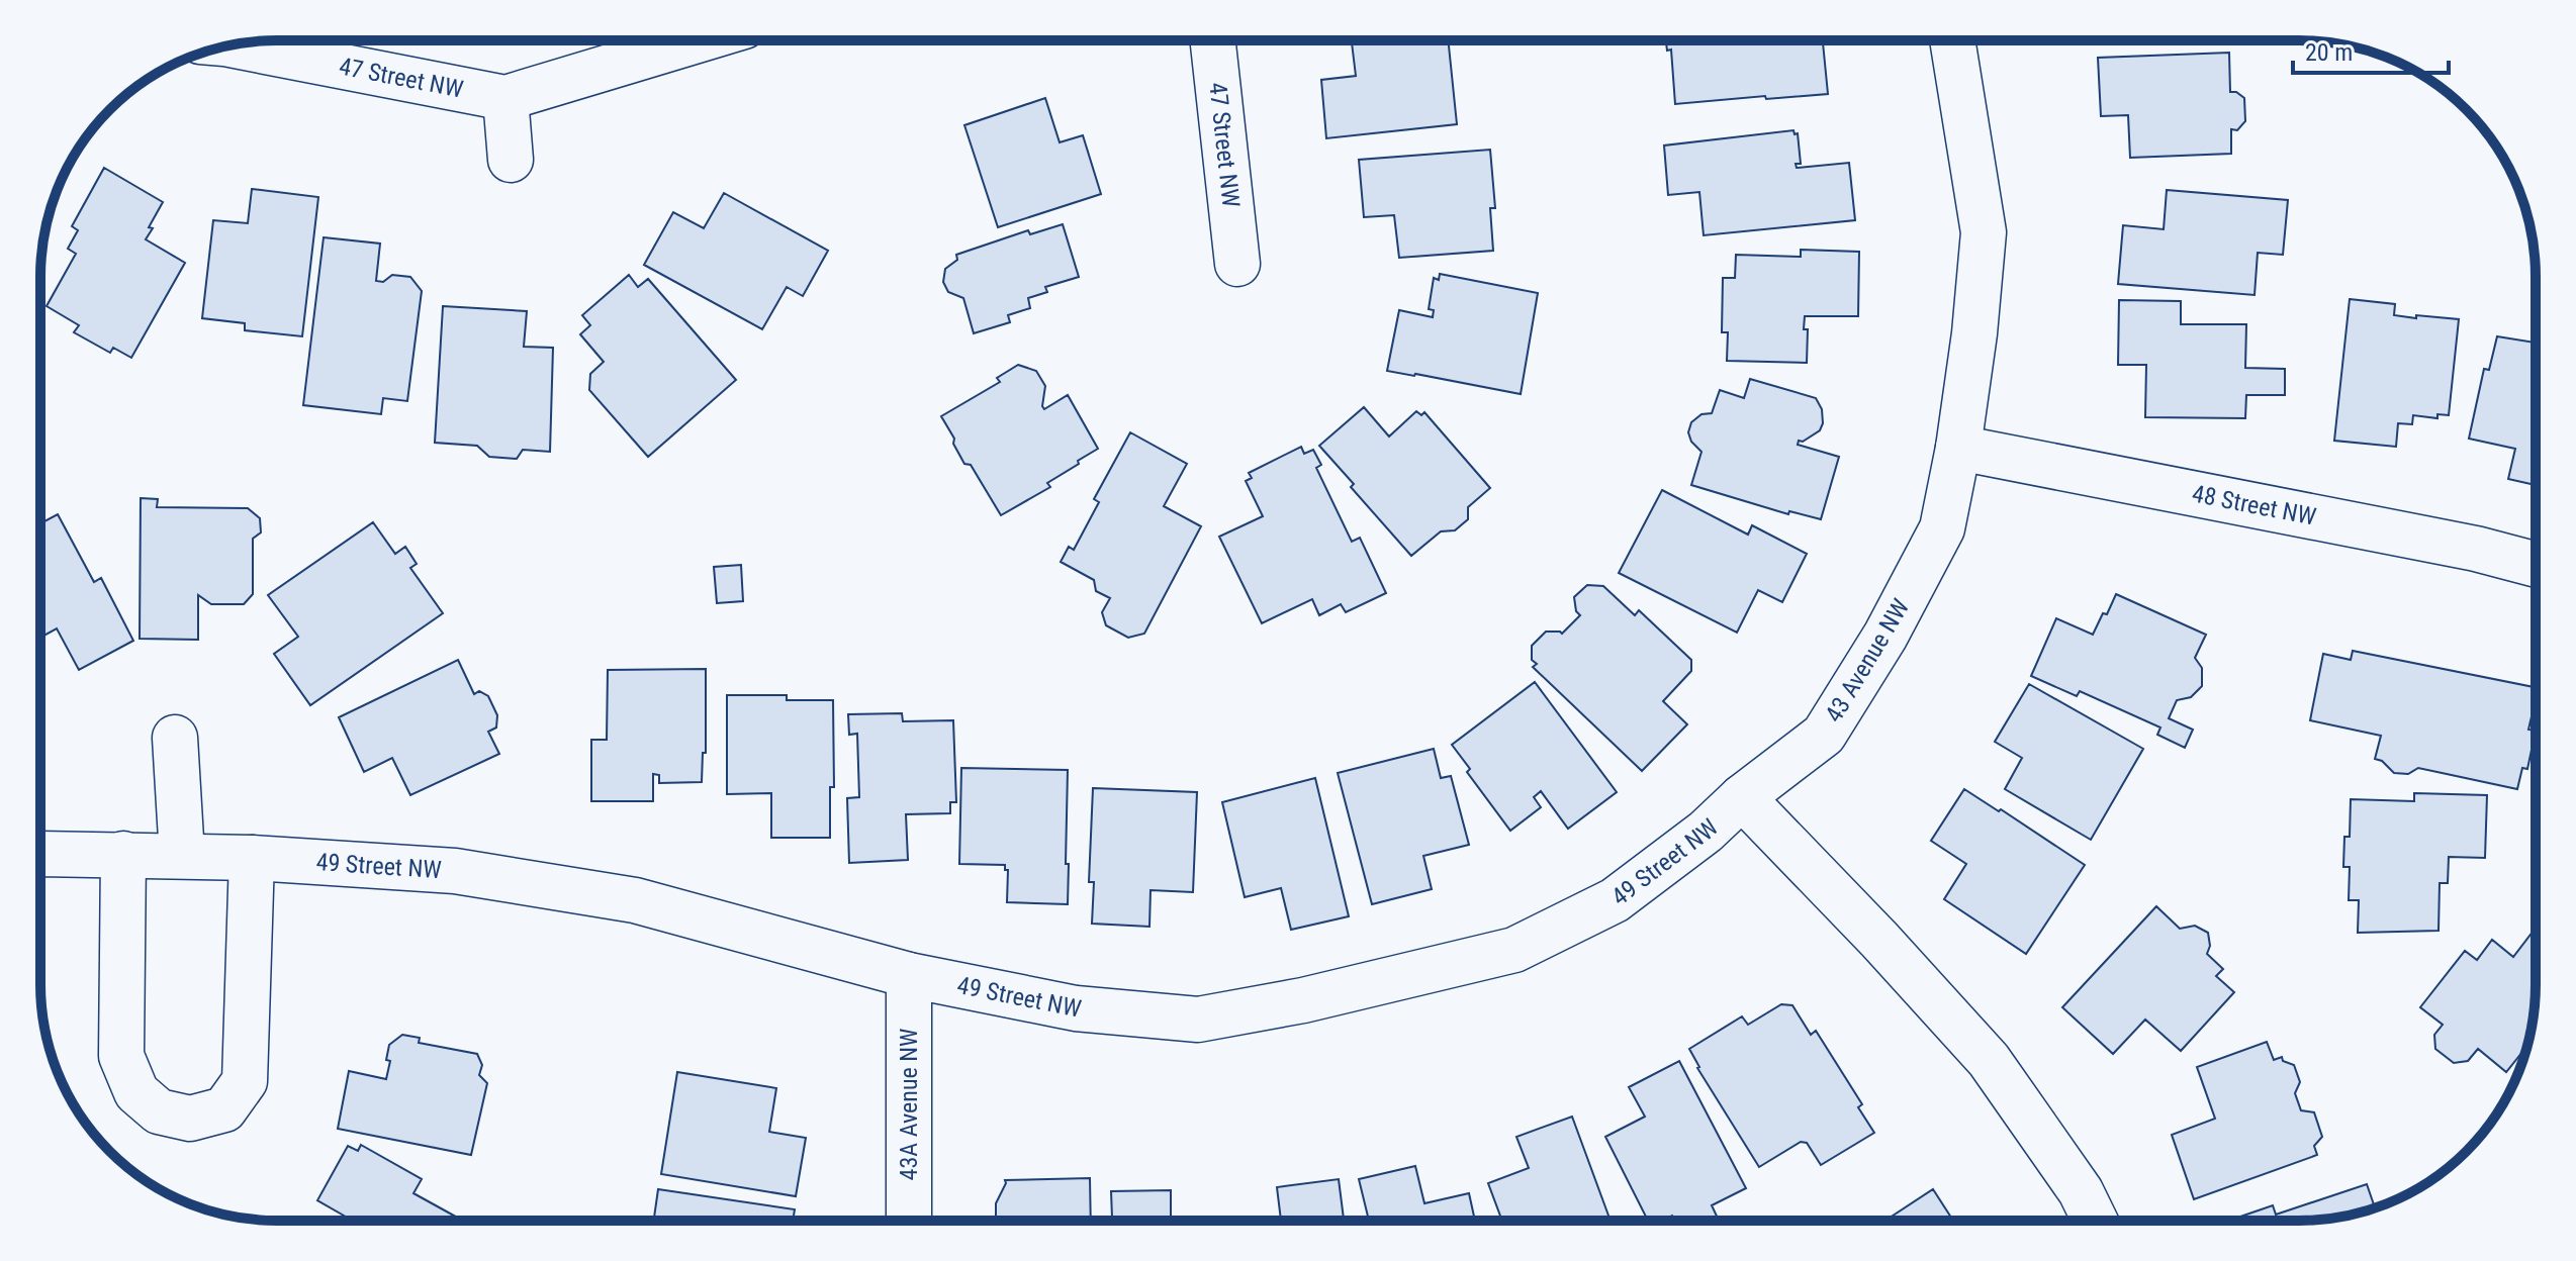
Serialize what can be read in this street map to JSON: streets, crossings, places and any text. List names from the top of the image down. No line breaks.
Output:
{"streets":{"street":["47 Street NW","48 Street NW","43 Avenue NW","49 Street NW","43A Avenue NW"]},"crossings":[["48 Street NW","43 Avenue NW"],["43 Avenue NW","49 Street NW"],["49 Street NW","43A Avenue NW"]],"scale_bar":"20 m"}
